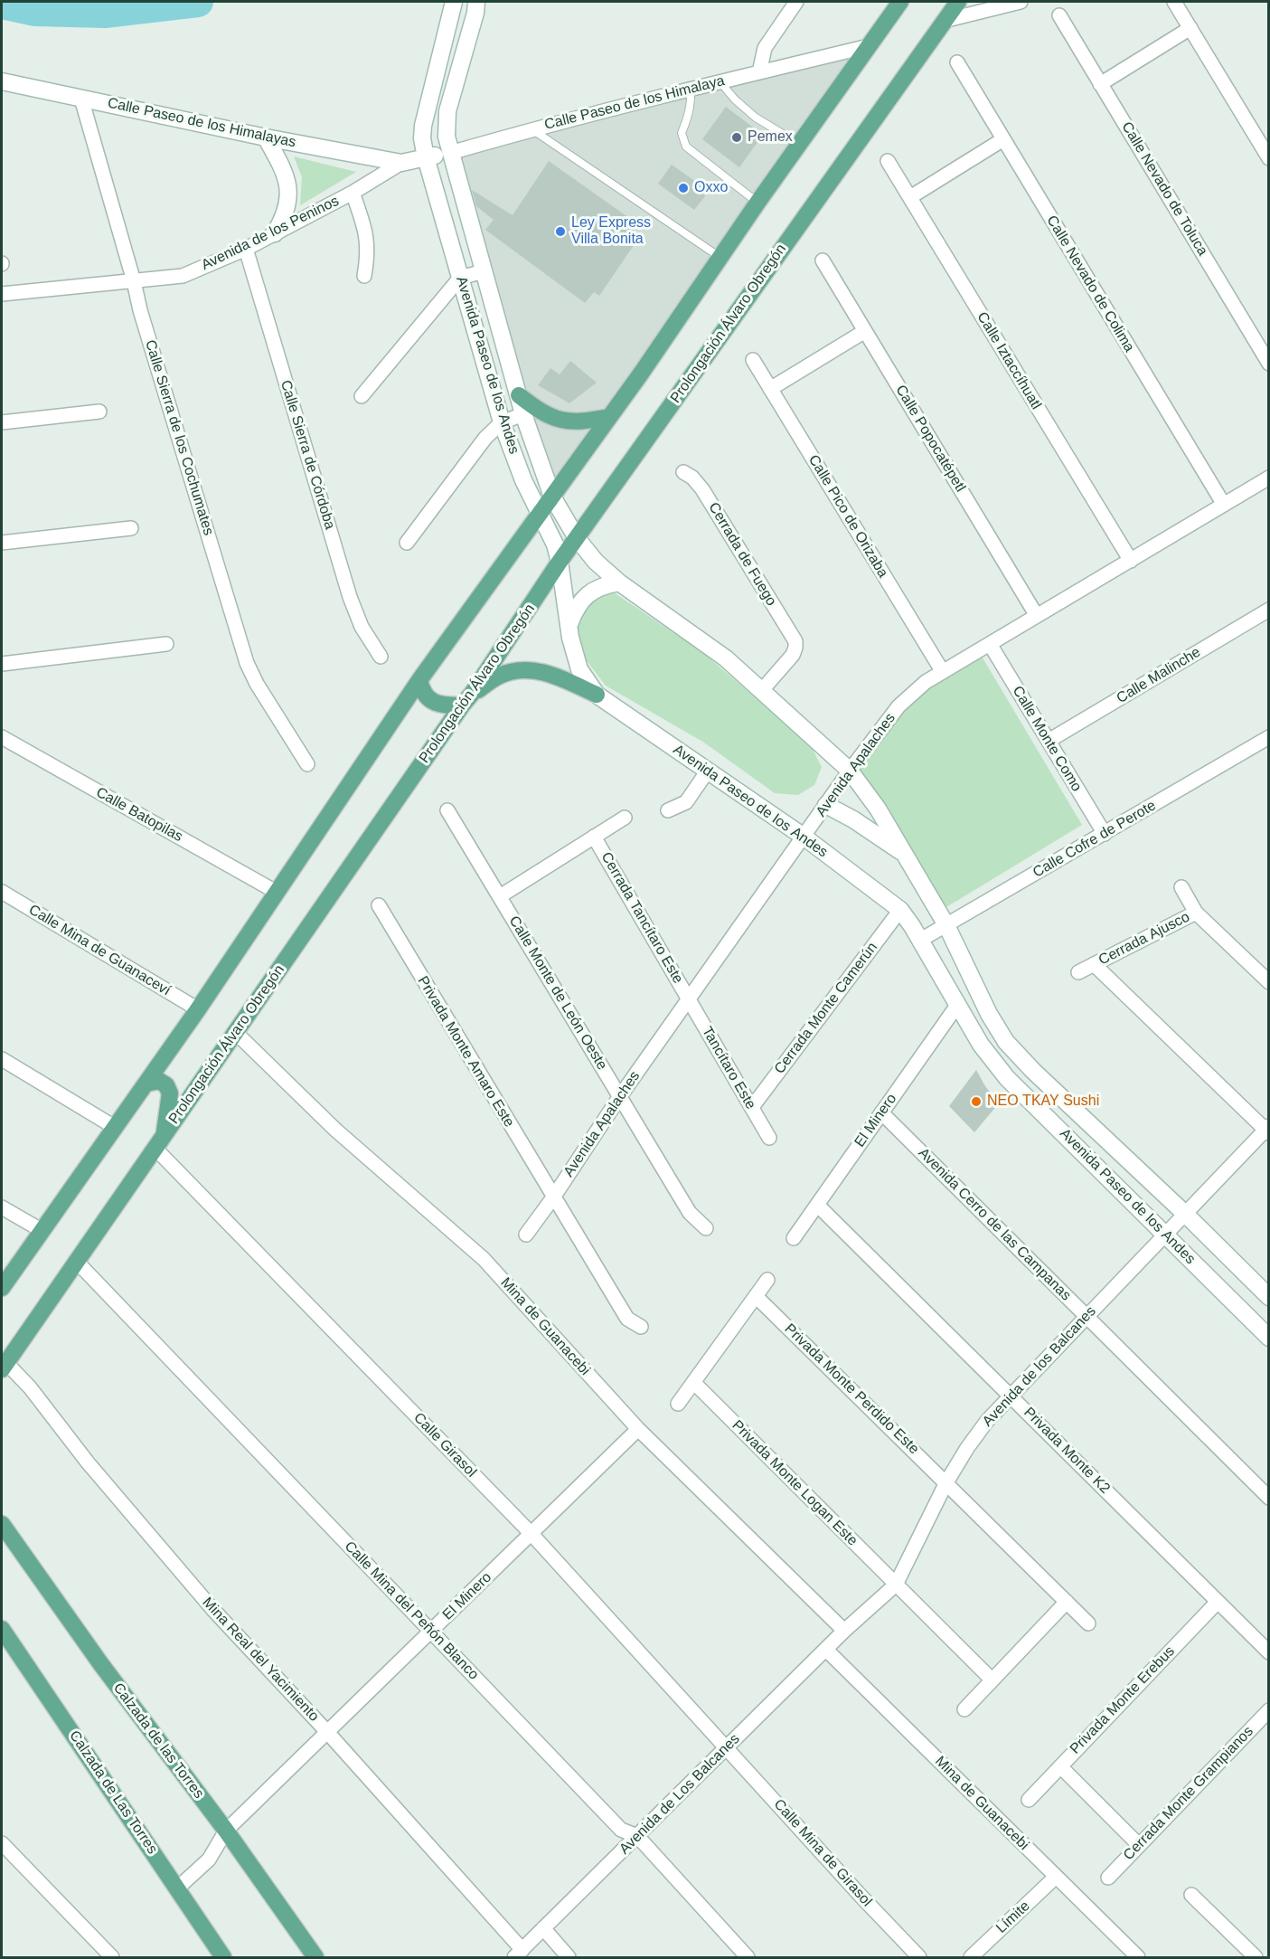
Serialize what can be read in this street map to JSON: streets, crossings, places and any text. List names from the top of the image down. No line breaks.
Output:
{"streets":{"main road":["Prolongación Álvaro Obregón","Calzada de las Torres","Calzada de Las Torres"],"street":["Calle Paseo de los Himalaya","Calle Paseo de los Himalayas","Calle Nevado de Toluca","Avenida de los Peninos","Calle Nevado de Colima","Calle Iztaccíhuatl","Avenida Paseo de los Andes","Calle Sierra de los Cochumates","Calle Popocatépetl","Calle Sierra de Córdoba","Calle Pico de Orizaba","Cerrada de Fuego","Calle Malinche","Calle Monte Como","Avenida Apalaches","Calle Batopilas","Calle Cofre de Perote","Cerrada Tancítaro Este","Cerrada Ajusco","Calle Mina de Guanaceví","Calle Monte de León Oeste","Cerrada Monte Camerún","Privada Monte Amaro Este","Tancítaro Este","El Minero","Avenida Cerro de las Campanas","Mina de Guanacebi","Avenida de los Balcanes","Privada Monte Perdido Este","Calle Girasol","Privada Monte K2","Privada Monte Logan Este","Calle Mina del Peñón Blanco","Mina Real del Yacimiento","Privada Monte Erebus","Cerrada Monte Grampianos","Avenida de Los Balcanes","Calle Mina de Girasol","Límite"]},"crossings":[["Calle Paseo de los Himalaya","Calle Paseo de los Himalayas"],["Calle Paseo de los Himalaya","Avenida de los Peninos"],["Calle Paseo de los Himalaya","Avenida Paseo de los Andes"],["Calle Paseo de los Himalayas","Avenida de los Peninos"],["Calle Paseo de los Himalayas","Calle Sierra de los Cochumates"],["Avenida de los Peninos","Calle Sierra de los Cochumates"],["Avenida de los Peninos","Calle Sierra de Córdoba"],["Calle Nevado de Colima","Avenida Apalaches"],["Prolongación Álvaro Obregón","Avenida Paseo de los Andes"],["Prolongación Álvaro Obregón","Mina de Guanacebi"],["Prolongación Álvaro Obregón","Calle Girasol"],["Prolongación Álvaro Obregón","Calle Mina del Peñón Blanco"],["Prolongación Álvaro Obregón","Mina Real del Yacimiento"],["Calle Iztaccíhuatl","Avenida Apalaches"],["Avenida Paseo de los Andes","Cerrada de Fuego"],["Avenida Paseo de los Andes","Avenida Apalaches"],["Avenida Paseo de los Andes","Calle Cofre de Perote"],["Avenida Paseo de los Andes","Cerrada Monte Camerún"],["Avenida Paseo de los Andes","El Minero"],["Avenida Paseo de los Andes","Avenida de los Balcanes"],["Calle Popocatépetl","Avenida Apalaches"],["Calle Pico de Orizaba","Avenida Apalaches"],["Calle Malinche","Calle Monte Como"],["Calle Monte Como","Avenida Apalaches"],["Calle Monte Como","Calle Cofre de Perote"],["Avenida Apalaches","Cerrada Tancítaro Este"],["Avenida Apalaches","Calle Monte de León Oeste"],["Avenida Apalaches","Privada Monte Amaro Este"],["Avenida Apalaches","Tancítaro Este"],["Cerrada Tancítaro Este","Tancítaro Este"],["Cerrada Monte Camerún","Tancítaro Este"],["El Minero","Avenida Cerro de las Campanas"],["El Minero","Mina de Guanacebi"],["El Minero","Calle Girasol"],["El Minero","Privada Monte K2"],["El Minero","Calle Mina del Peñón Blanco"],["El Minero","Mina Real del Yacimiento"],["El Minero","Calzada de las Torres"],["El Minero","Calzada de Las Torres"],["Avenida Cerro de las Campanas","Avenida de los Balcanes"],["Mina de Guanacebi","Avenida de los Balcanes"],["Mina de Guanacebi","Avenida de Los Balcanes"],["Mina de Guanacebi","Límite"],["Avenida de los Balcanes","Privada Monte Perdido Este"],["Avenida de los Balcanes","Privada Monte K2"],["Avenida de los Balcanes","Privada Monte Logan Este"],["Avenida de los Balcanes","Avenida de Los Balcanes"],["Calle Girasol","Avenida de Los Balcanes"],["Calle Girasol","Calle Mina de Girasol"],["Privada Monte K2","Privada Monte Erebus"],["Calle Mina del Peñón Blanco","Avenida de Los Balcanes"],["Mina Real del Yacimiento","Avenida de Los Balcanes"],["Avenida de Los Balcanes","Calle Mina de Girasol"]],"places":["Pemex","Oxxo","Ley Express Villa Bonita","NEO TKAY Sushi"]}
